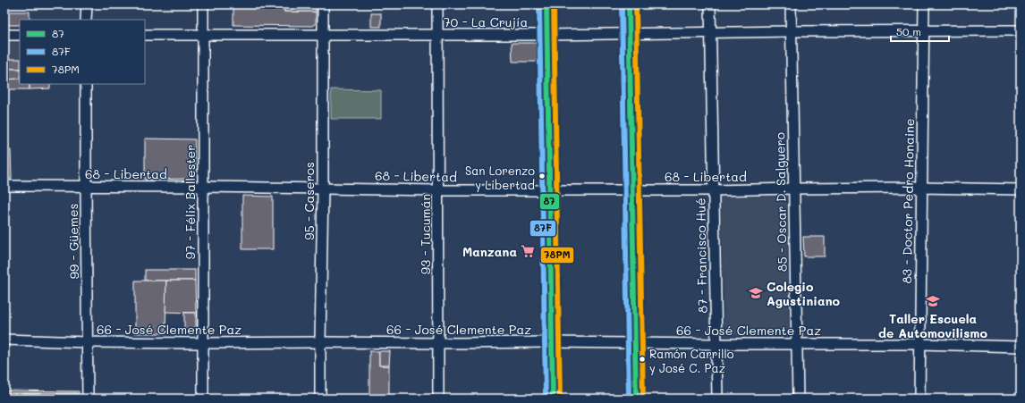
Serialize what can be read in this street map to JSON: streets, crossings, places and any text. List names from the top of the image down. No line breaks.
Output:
{"streets":{"street":["70 - La Crujía","68 - Libertad","95 - Caseros","83 - Doctor Pedro Honaine","97 - Félix Ballester","85 - Oscar D. Salguero","93 - Tucumán","99 - Güemes","87 - Francisco Hué","66 - José Clemente Paz"]},"crossings":[["70 - La Crujía","95 - Caseros"],["70 - La Crujía","83 - Doctor Pedro Honaine"],["70 - La Crujía","97 - Félix Ballester"],["70 - La Crujía","85 - Oscar D. Salguero"],["70 - La Crujía","93 - Tucumán"],["70 - La Crujía","87 - Francisco Hué"],["68 - Libertad","95 - Caseros"],["68 - Libertad","83 - Doctor Pedro Honaine"],["68 - Libertad","97 - Félix Ballester"],["68 - Libertad","85 - Oscar D. Salguero"],["68 - Libertad","93 - Tucumán"],["68 - Libertad","99 - Güemes"],["68 - Libertad","87 - Francisco Hué"],["95 - Caseros","66 - José Clemente Paz"],["83 - Doctor Pedro Honaine","66 - José Clemente Paz"],["97 - Félix Ballester","66 - José Clemente Paz"],["85 - Oscar D. Salguero","66 - José Clemente Paz"],["93 - Tucumán","66 - José Clemente Paz"],["99 - Güemes","66 - José Clemente Paz"],["87 - Francisco Hué","66 - José Clemente Paz"]],"places":{"other":["San Lorenzo y Libertad","Ramón Carrillo y José C. Paz"],"supermarket":["Manzana"],"school or university":["Colegio Agustiniano","Taller Escuela de Automovilismo"]},"lines":["transit line 87","transit line 87F","transit line 78PM"],"legend":["87","87F","78PM"],"scale_bar":"50 m"}
